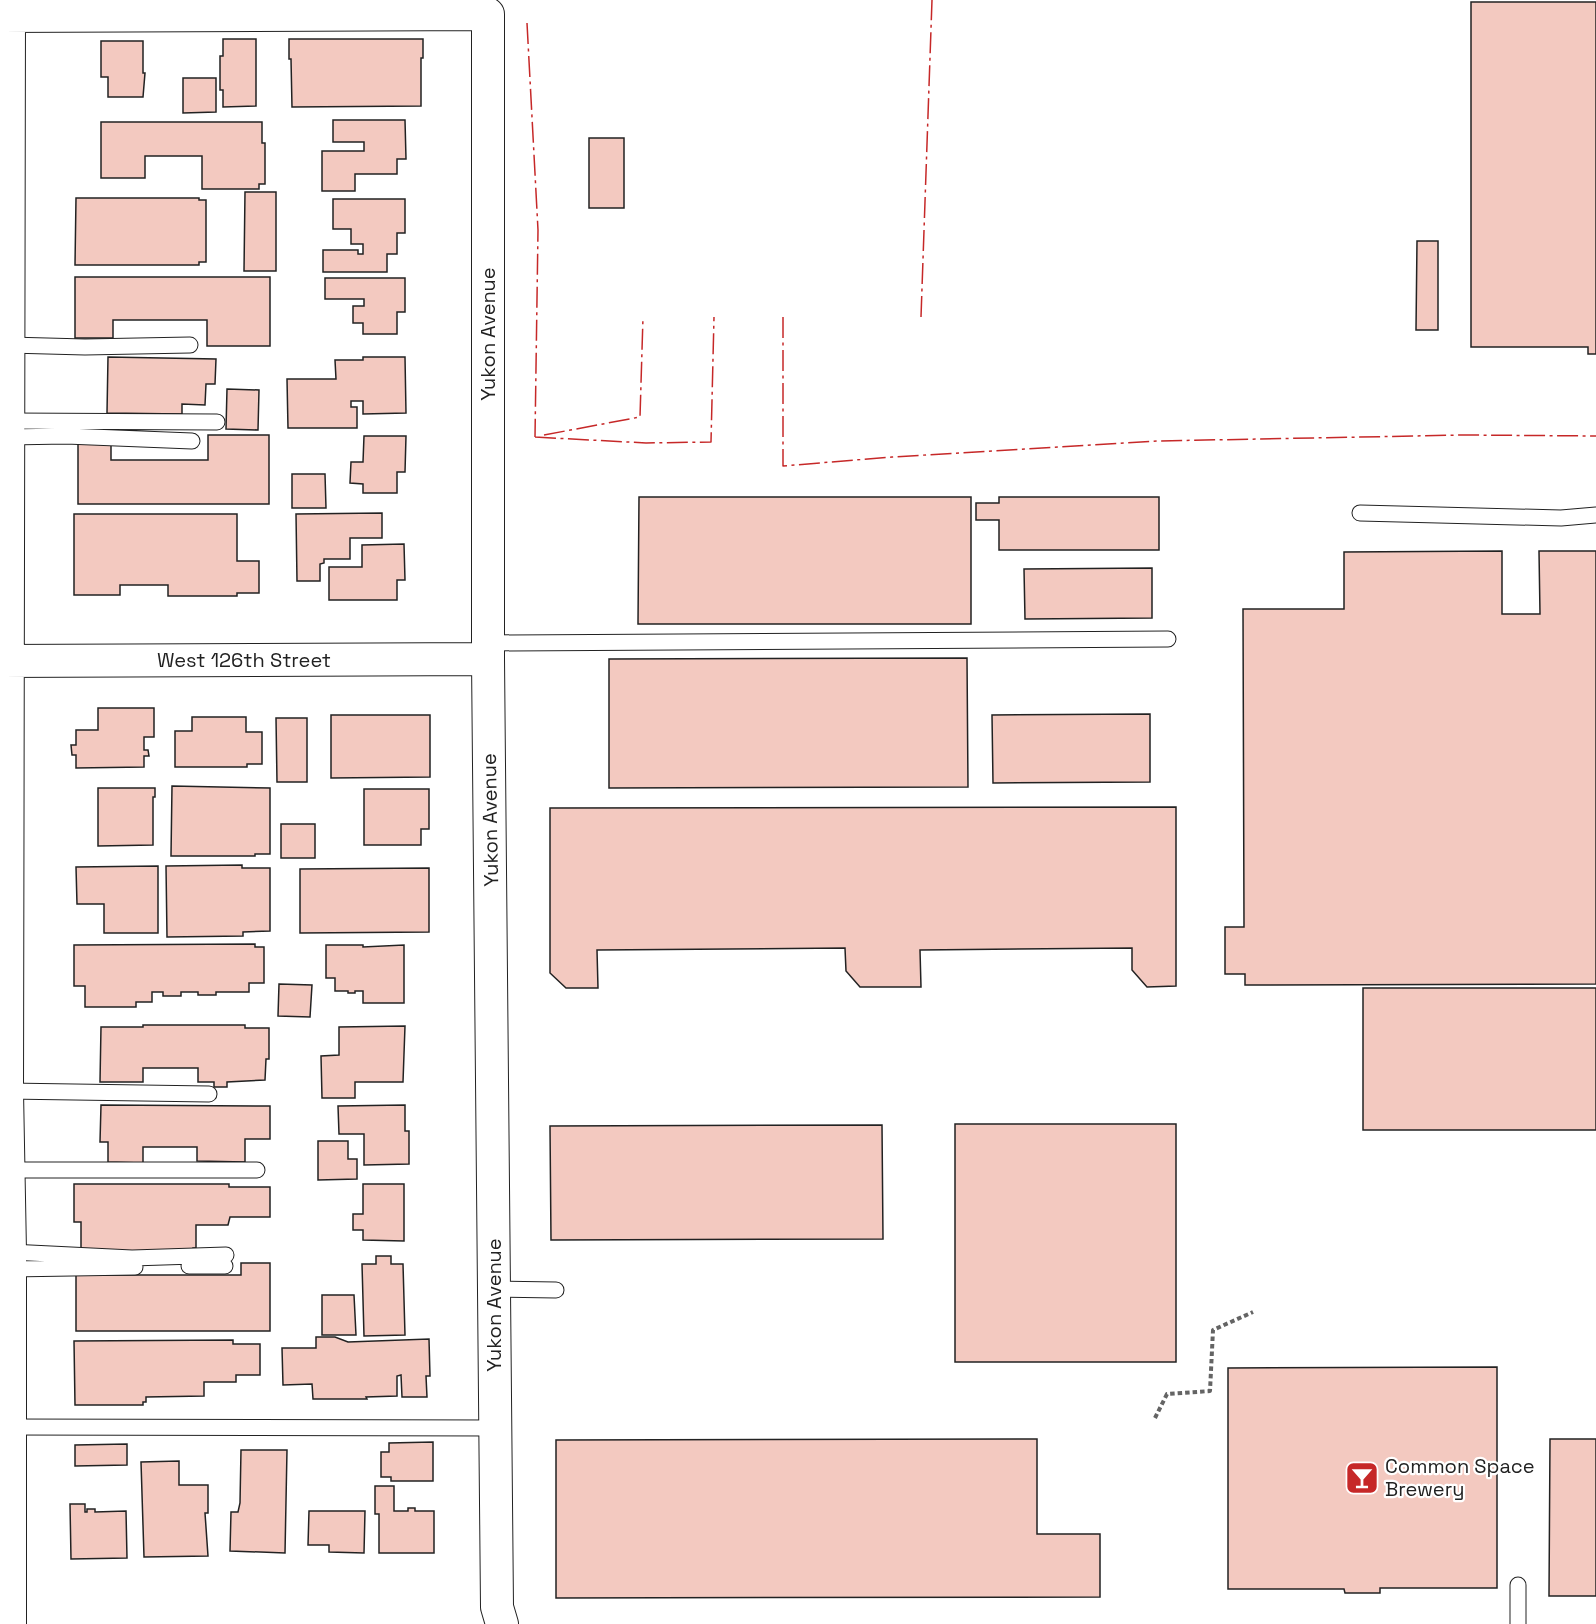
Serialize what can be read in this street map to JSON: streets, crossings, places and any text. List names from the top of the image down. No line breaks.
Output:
{"streets":{"street":["Yukon Avenue","West 126th Street"]},"crossings":[["Yukon Avenue","West 126th Street"]],"places":{"bar":["Common Space Brewery"]}}
